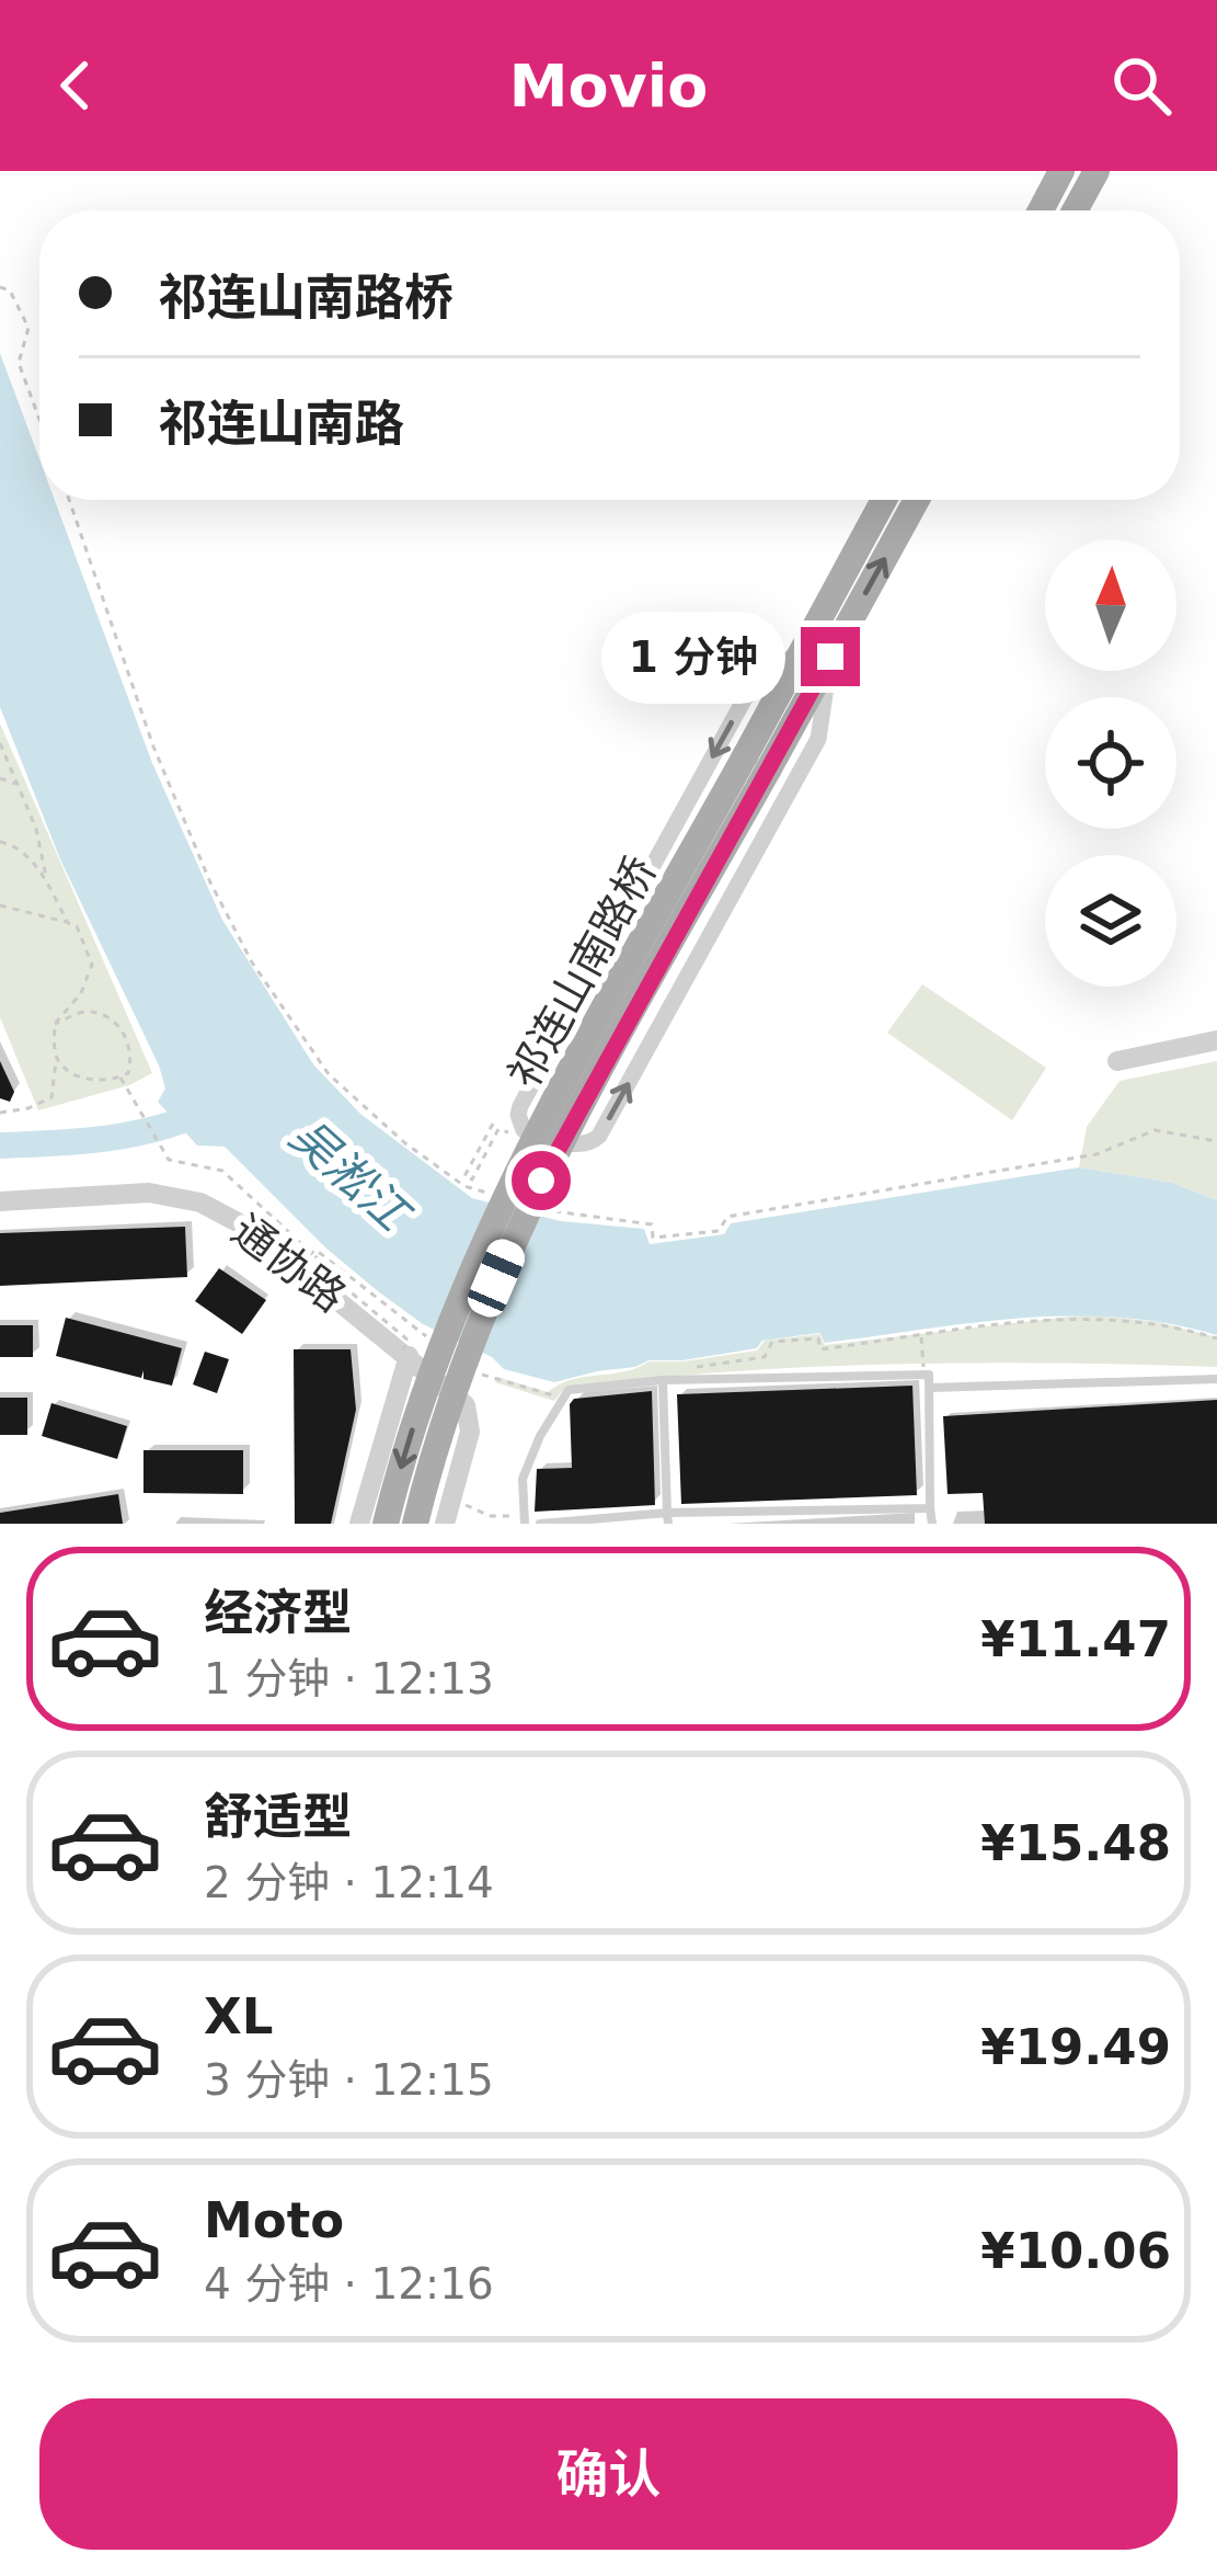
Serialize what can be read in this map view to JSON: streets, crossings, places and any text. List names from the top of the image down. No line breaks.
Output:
{"streets":{"main road":["祁连山南路桥"],"street":["通协路"]},"water":["吴淞江"],"north":"top","page":{"header":"Movio","banner":["祁连山南路桥","祁连山南路"],"bubble":"1 分钟","list":[{"name":"经济型","note":"1 分钟 · 12:13","value":"¥11.47"},{"name":"舒适型","note":"2 分钟 · 12:14","value":"¥15.48"},{"name":"XL","note":"3 分钟 · 12:15","value":"¥19.49"},{"name":"Moto","note":"4 分钟 · 12:16","value":"¥10.06"}],"buttons":"确认"}}
